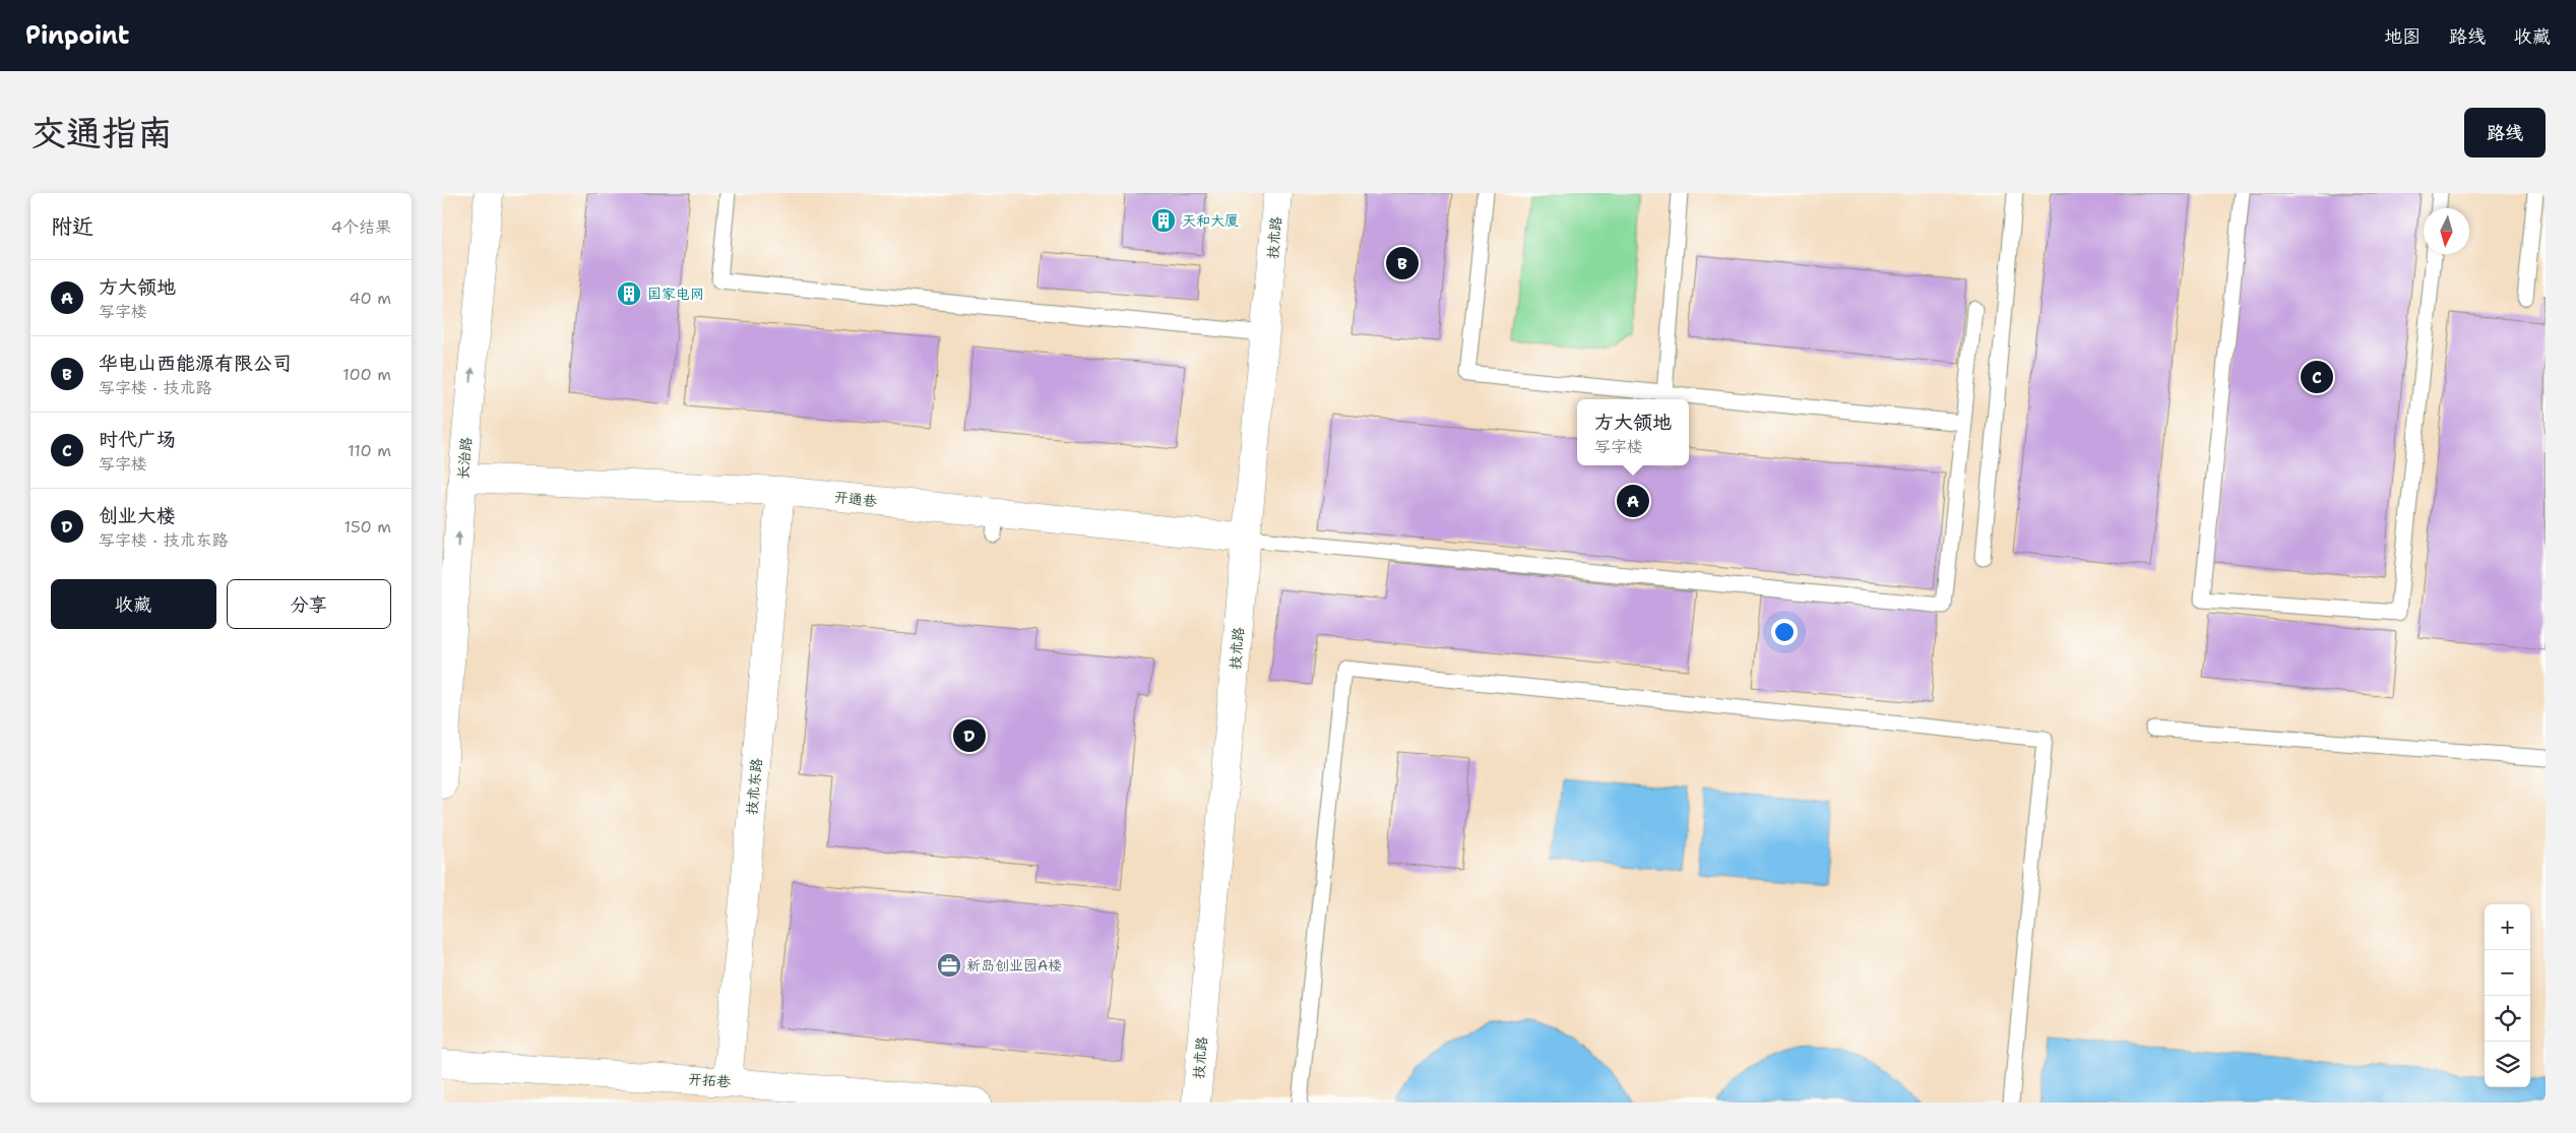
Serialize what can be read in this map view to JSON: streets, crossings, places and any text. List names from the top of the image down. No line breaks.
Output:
{"streets":{"street":["技术路","长治路","开通巷","技术东路","开拓巷"]},"crossings":[["技术路","开通巷"],["长治路","开通巷"],["开通巷","技术东路"],["技术东路","开拓巷"]],"one_way":["长治路"],"places":{"building":["天和大厦","国家电网"],"office":["新岛创业园A楼"]},"north":"bottom","page":{"header":"Pinpoint","nav":["地图","路线","收藏"],"buttons":["路线",["收藏","分享"]],"title":"交通指南","heading":["附近","4个结果"],"pins":["B","C","A","D"],"list":[{"mark":"A","name":"方大领地","note":"写字楼","value":"40 m"},{"mark":"B","name":"华电山西能源有限公司","note":"写字楼 · 技术路","value":"100 m"},{"mark":"C","name":"时代广场","note":"写字楼","value":"110 m"},{"mark":"D","name":"创业大楼","note":"写字楼 · 技术东路","value":"150 m"}],"popup":["方大领地","写字楼"],"map_buttons":["+","−"]}}
